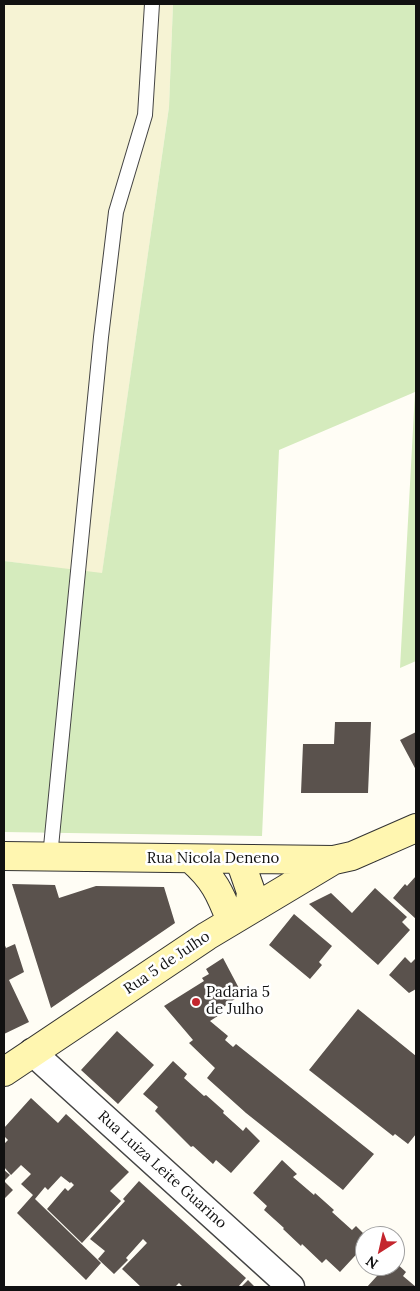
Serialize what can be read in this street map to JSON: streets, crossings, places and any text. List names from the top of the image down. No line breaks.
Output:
{"streets":{"street":["Rua Nicola Deneno","Rua 5 de Julho","Rua Luiza Leite Guarino"]},"crossings":[["Rua Nicola Deneno","Rua 5 de Julho"],["Rua 5 de Julho","Rua Luiza Leite Guarino"]],"places":["Padaria 5 de Julho"],"north":"bottom left"}
